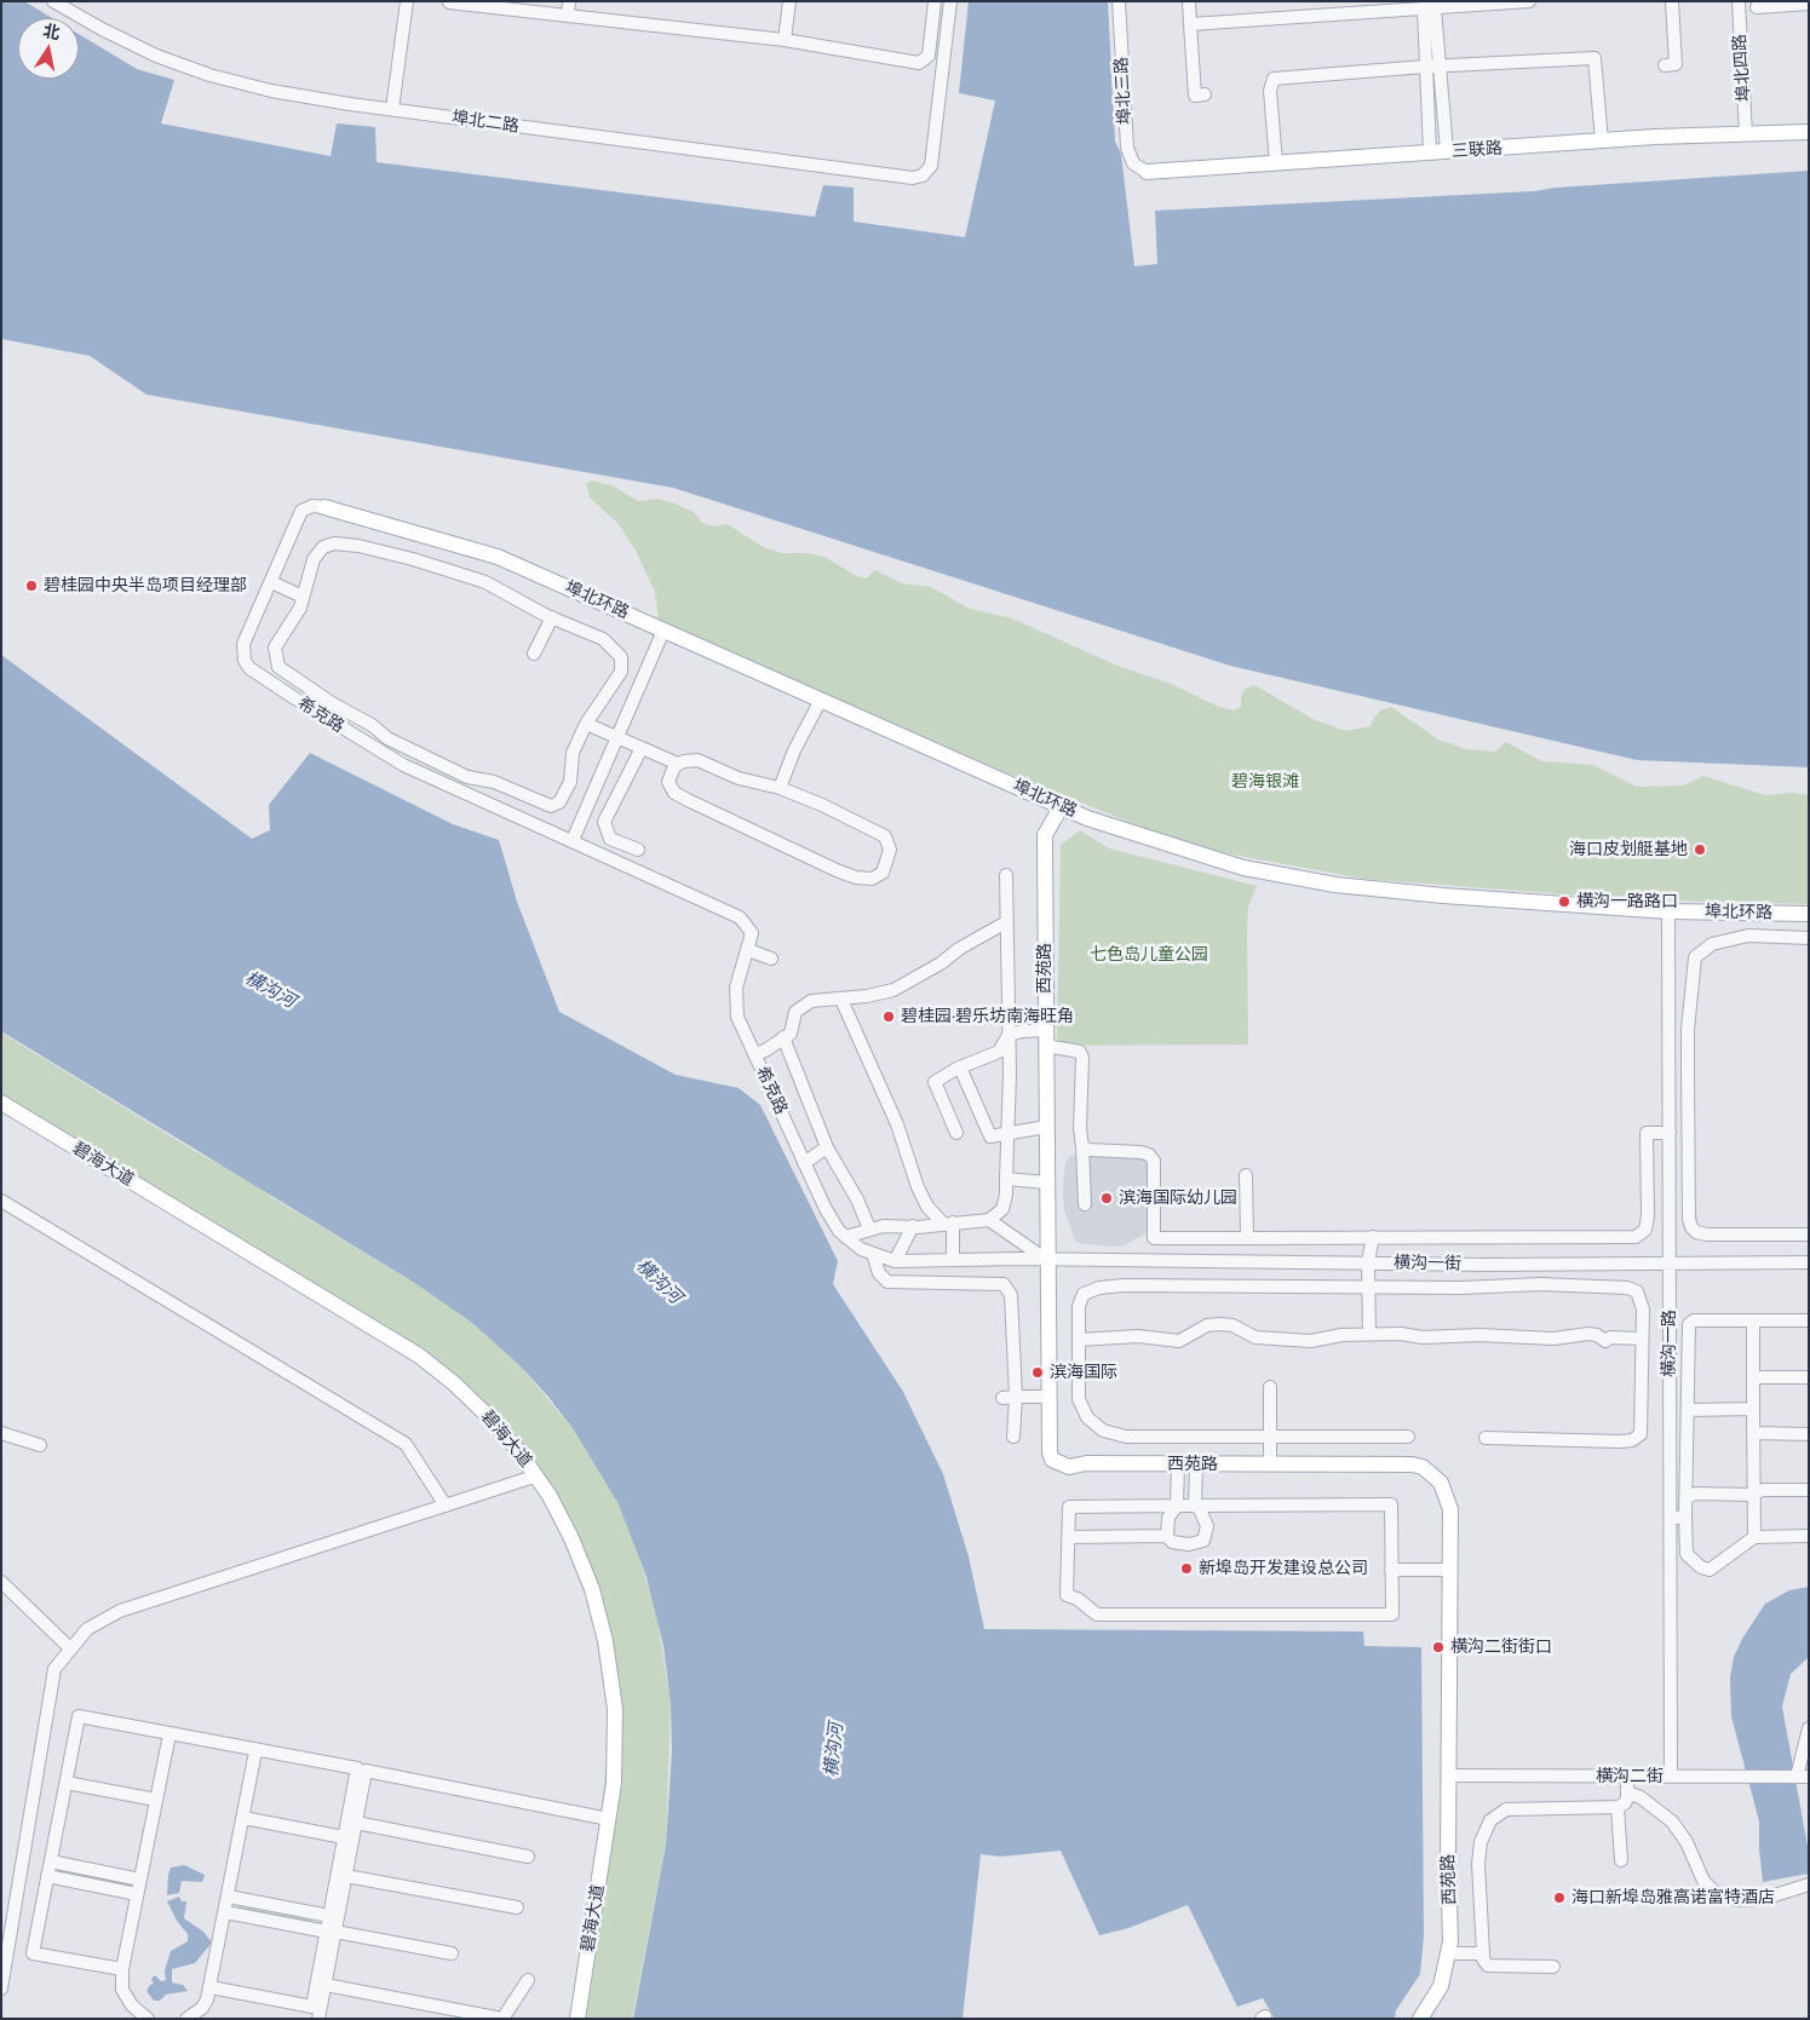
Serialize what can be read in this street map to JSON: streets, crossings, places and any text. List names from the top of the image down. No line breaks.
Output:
{"streets":{"main road":["三联路","埠北环路","西苑路","碧海大道"],"street":["埠北四路","埠北三路","埠北二路","希克路","横沟一街","横沟一路","横沟二街"]},"crossings":[["埠北四路","三联路"],["埠北三路","三联路"],["埠北环路","希克路"],["埠北环路","西苑路"],["埠北环路","横沟一路"],["希克路","西苑路"],["希克路","横沟一街"],["西苑路","横沟一街"],["西苑路","横沟二街"],["横沟一街","横沟一路"],["横沟一路","横沟二街"]],"water":["横沟河"],"parks":["碧海银滩","七色岛儿童公园"],"places":["碧桂园中央半岛项目经理部","海口皮划艇基地","横沟一路路口","碧桂园·碧乐坊南海旺角","滨海国际幼儿园","滨海国际","新埠岛开发建设总公司","横沟二街街口","海口新埠岛雅高诺富特酒店"],"north":"top"}
